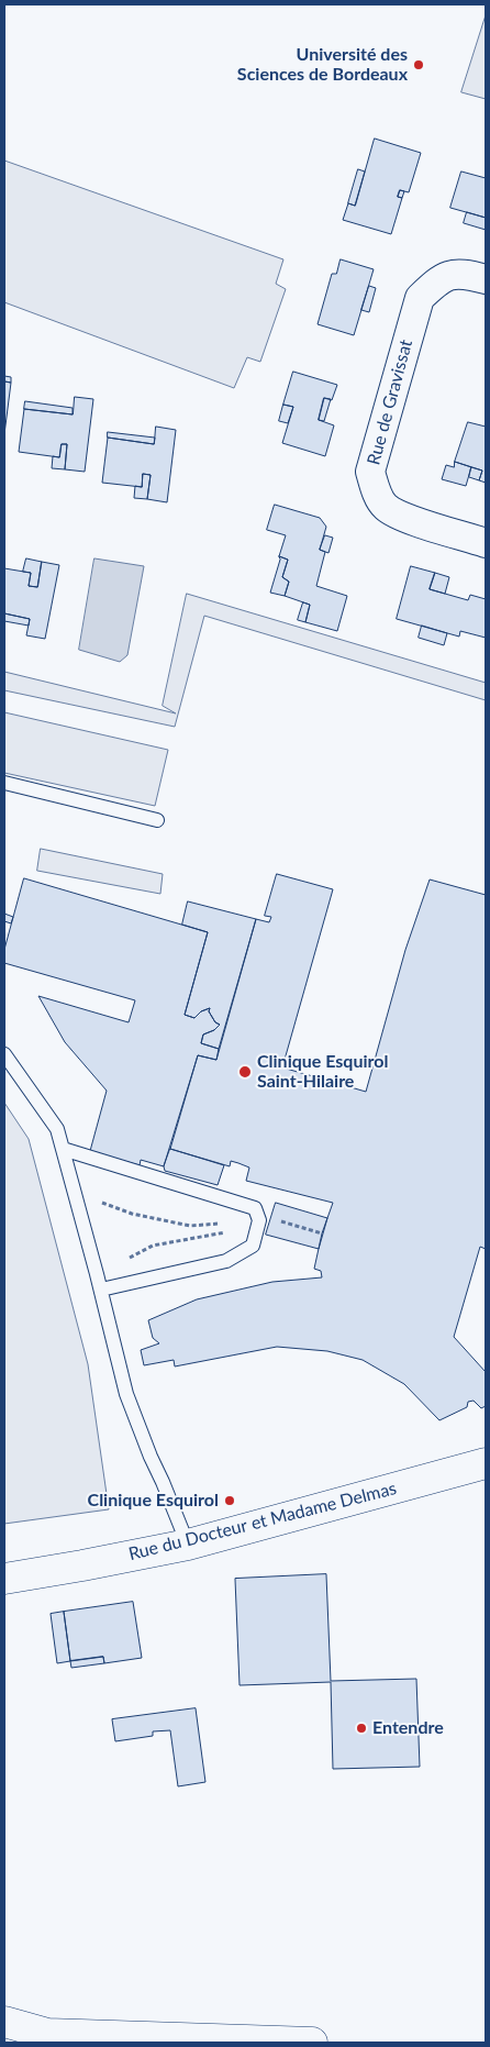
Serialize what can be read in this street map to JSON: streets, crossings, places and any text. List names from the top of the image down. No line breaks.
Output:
{"streets":{"street":["Rue de Gravissat","Rue du Docteur et Madame Delmas"]},"places":["Université des Sciences de Bordeaux","Clinique Esquirol Saint-Hilaire","Clinique Esquirol","Entendre"]}
